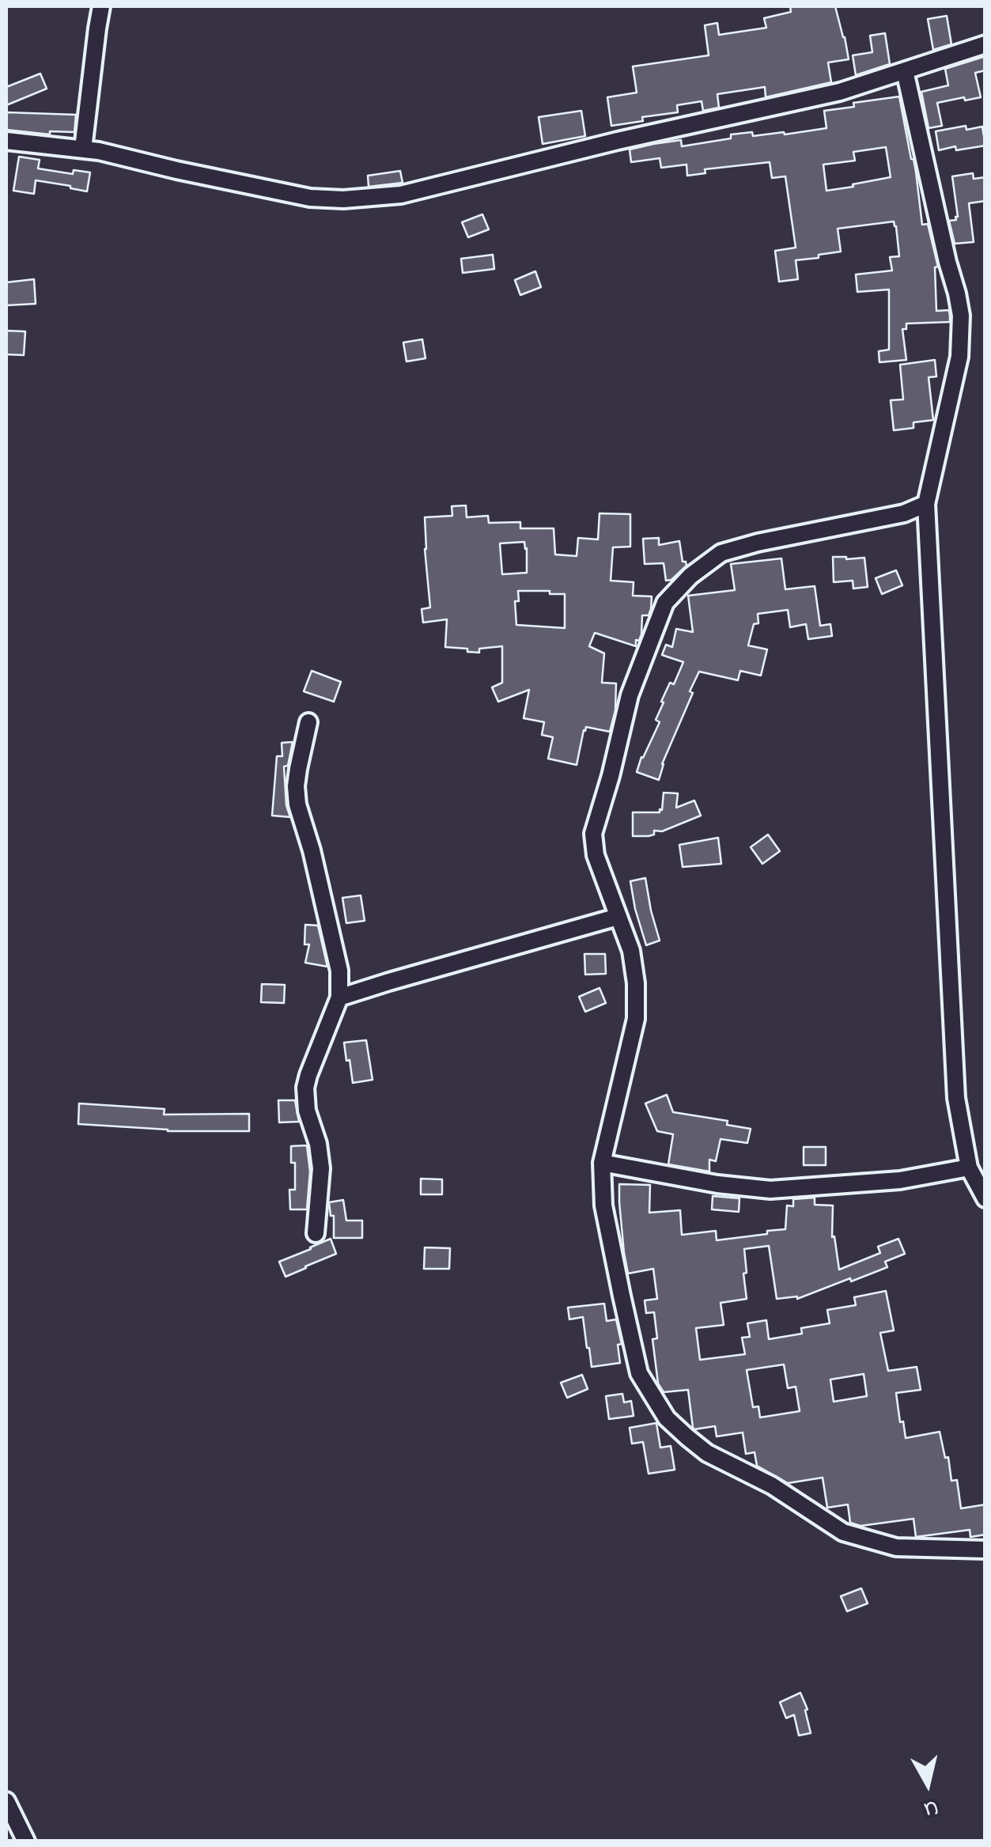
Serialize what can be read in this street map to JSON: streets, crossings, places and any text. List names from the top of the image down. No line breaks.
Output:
{"north":"bottom"}
